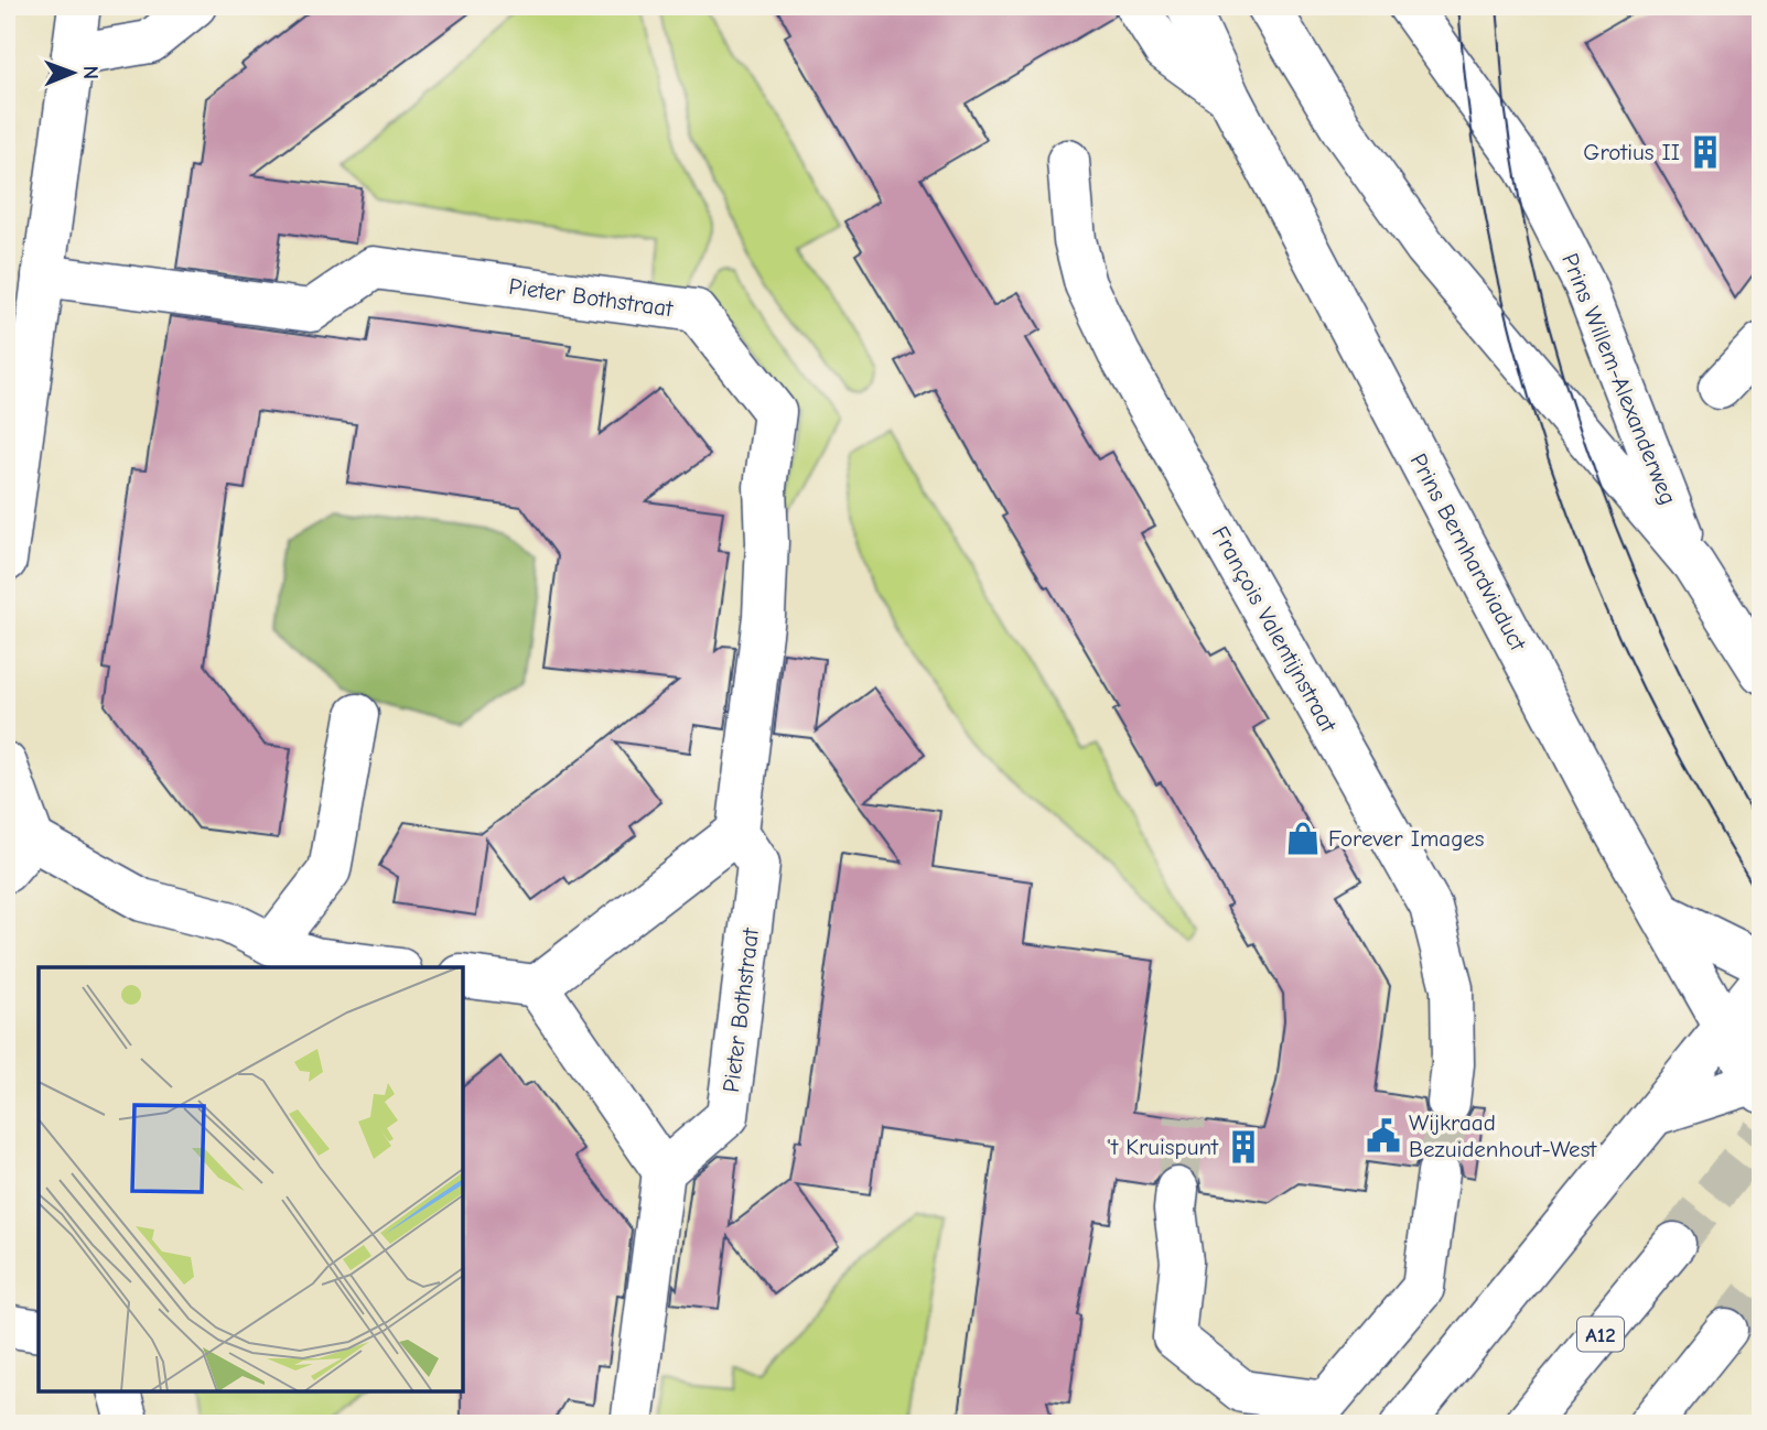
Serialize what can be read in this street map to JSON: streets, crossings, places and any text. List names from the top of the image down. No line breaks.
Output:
{"streets":{"street":["Pieter Bothstraat","Prins Willem-Alexanderweg","Prins Bernhardviaduct","François Valentijnstraat","A12"]},"places":{"building":["Grotius II","'t Kruispunt"],"shop":["Forever Images"],"public building":["Wijkraad Bezuidenhout-West"]},"north":"right"}
